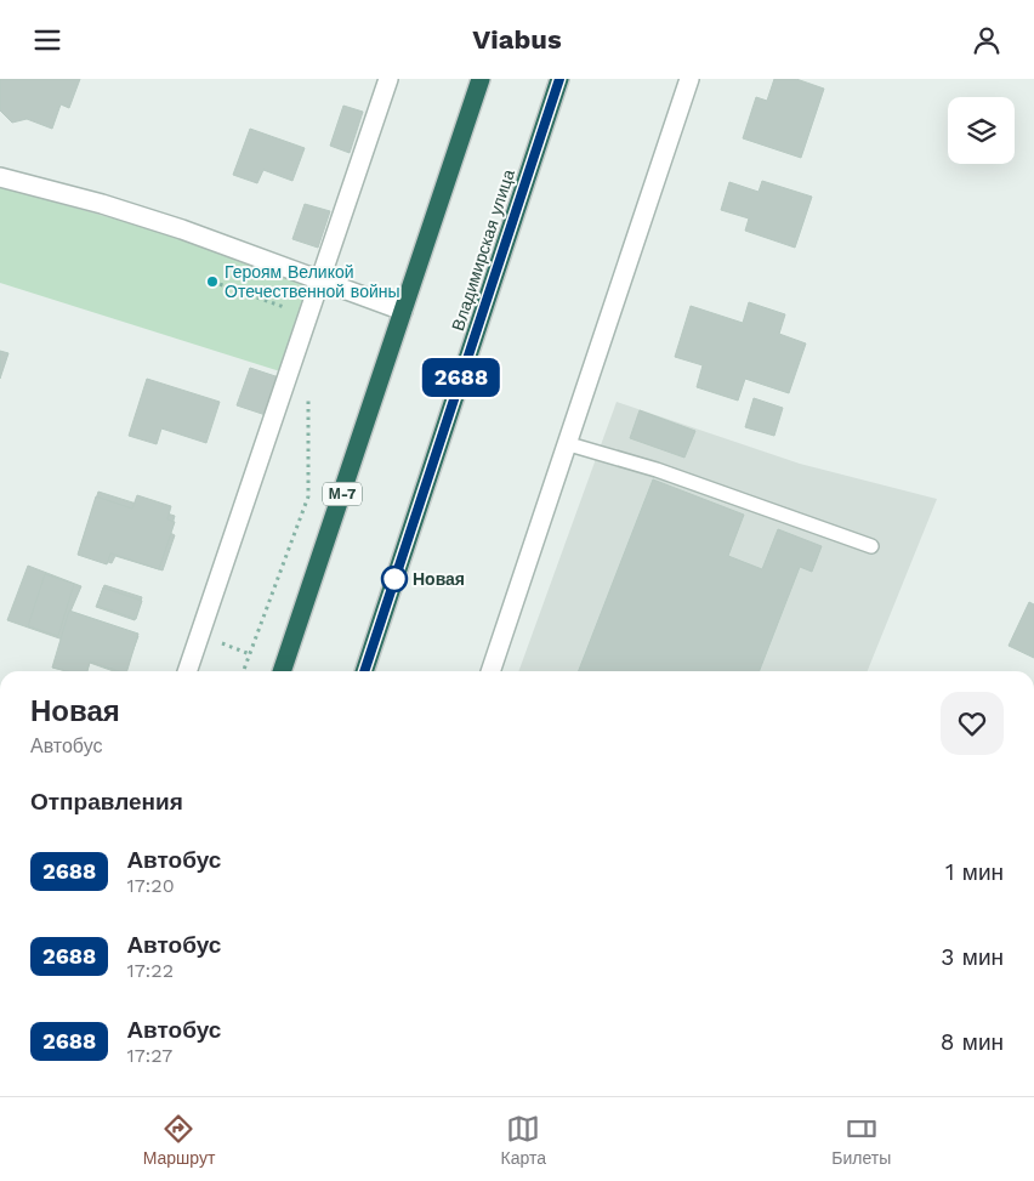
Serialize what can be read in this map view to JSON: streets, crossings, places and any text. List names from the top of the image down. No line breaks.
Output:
{"streets":{"highway":["Владимирская улица","М-7"]},"places":["Героям Великой Отечественной войны","Новая"],"lines":["bus line 2688"],"page":{"header":"Viabus","on_map":"2688","heading":[["Новая","Автобус"],"Отправления"],"list":[{"mark":"2688","name":"Автобус","note":"17:20","value":"1 мин"},{"mark":"2688","name":"Автобус","note":"17:22","value":"3 мин"},{"mark":"2688","name":"Автобус","note":"17:27","value":"8 мин"}],"tabs":["Маршрут","Карта","Билеты"]}}
